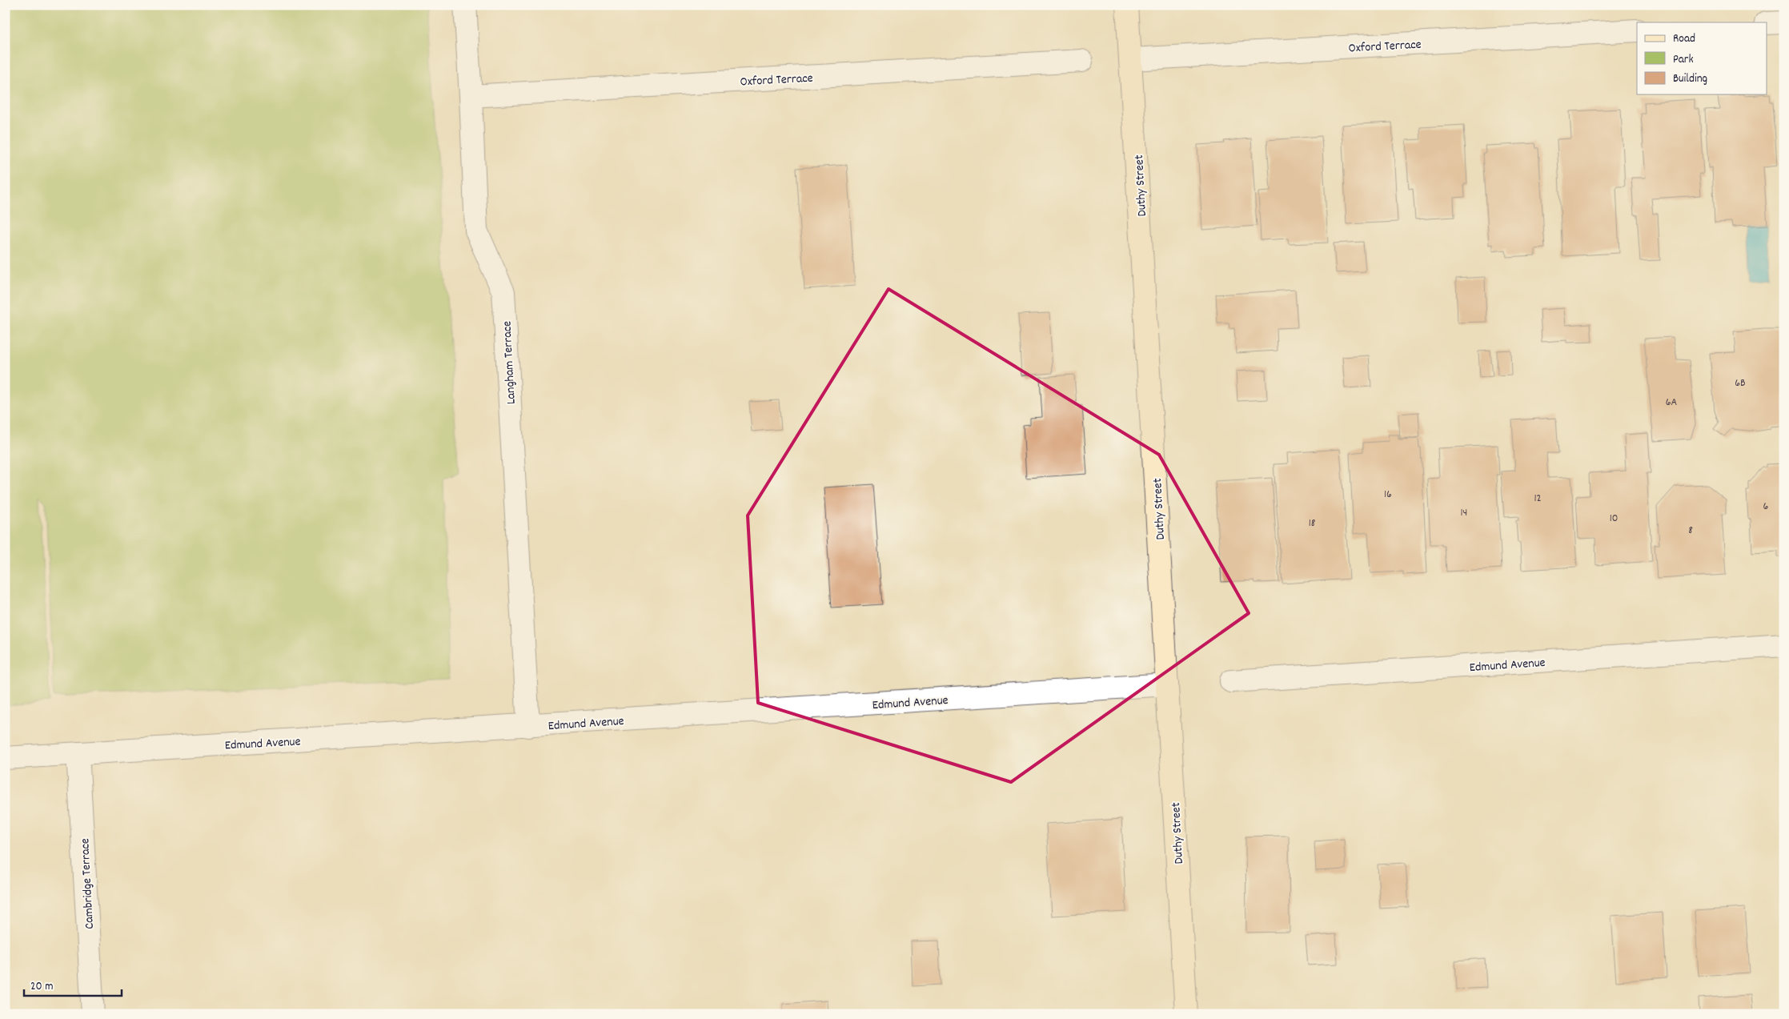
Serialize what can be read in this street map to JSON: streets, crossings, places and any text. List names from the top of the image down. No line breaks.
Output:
{"streets":{"street":["Oxford Terrace","Duthy Street","Langham Terrace","Edmund Avenue","Cambridge Terrace"]},"crossings":[["Oxford Terrace","Duthy Street"],["Oxford Terrace","Langham Terrace"],["Duthy Street","Edmund Avenue"],["Langham Terrace","Edmund Avenue"],["Edmund Avenue","Cambridge Terrace"]],"house_numbers":["6B","6A","16","12","6","14","10","18","8"],"legend":["Road","Park","Building"],"scale_bar":"20 m"}
